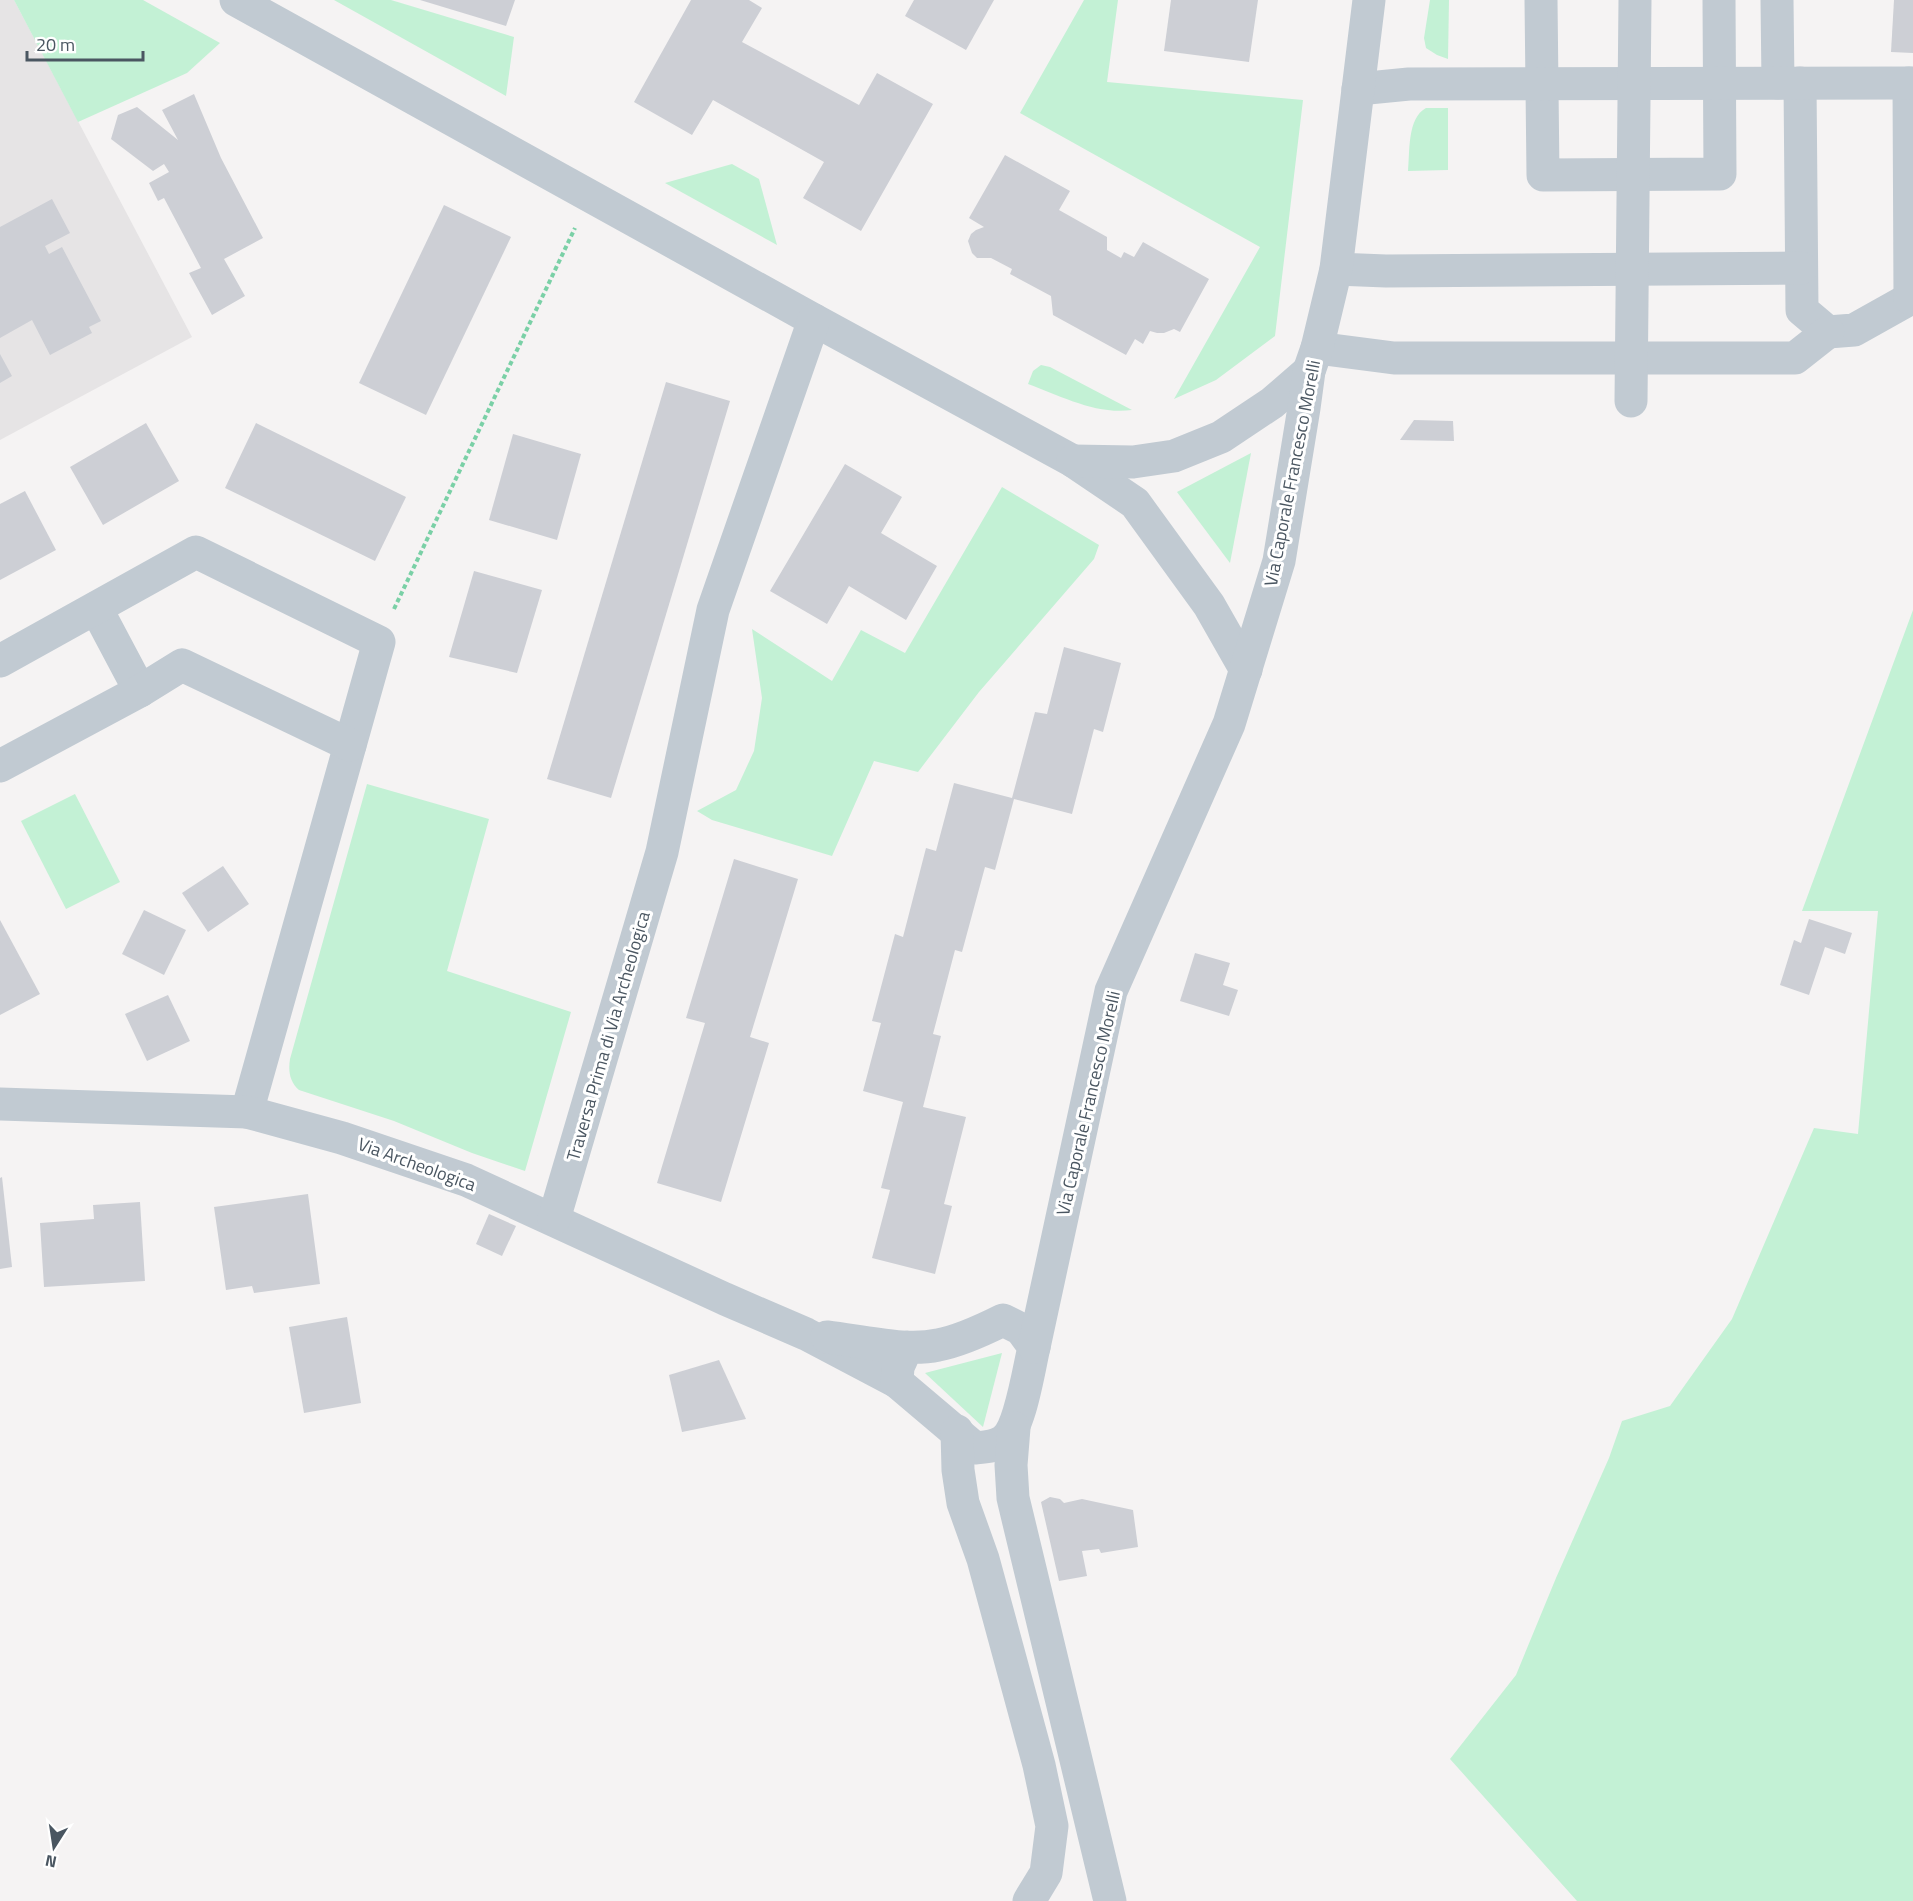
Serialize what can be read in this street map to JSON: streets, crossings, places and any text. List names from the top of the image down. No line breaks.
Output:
{"streets":{"street":["Via Caporale Francesco Morelli","Traversa Prima di Via Archeologica","Via Archeologica"]},"crossings":[["Traversa Prima di Via Archeologica","Via Archeologica"]],"scale_bar":"20 m","north":"bottom"}
